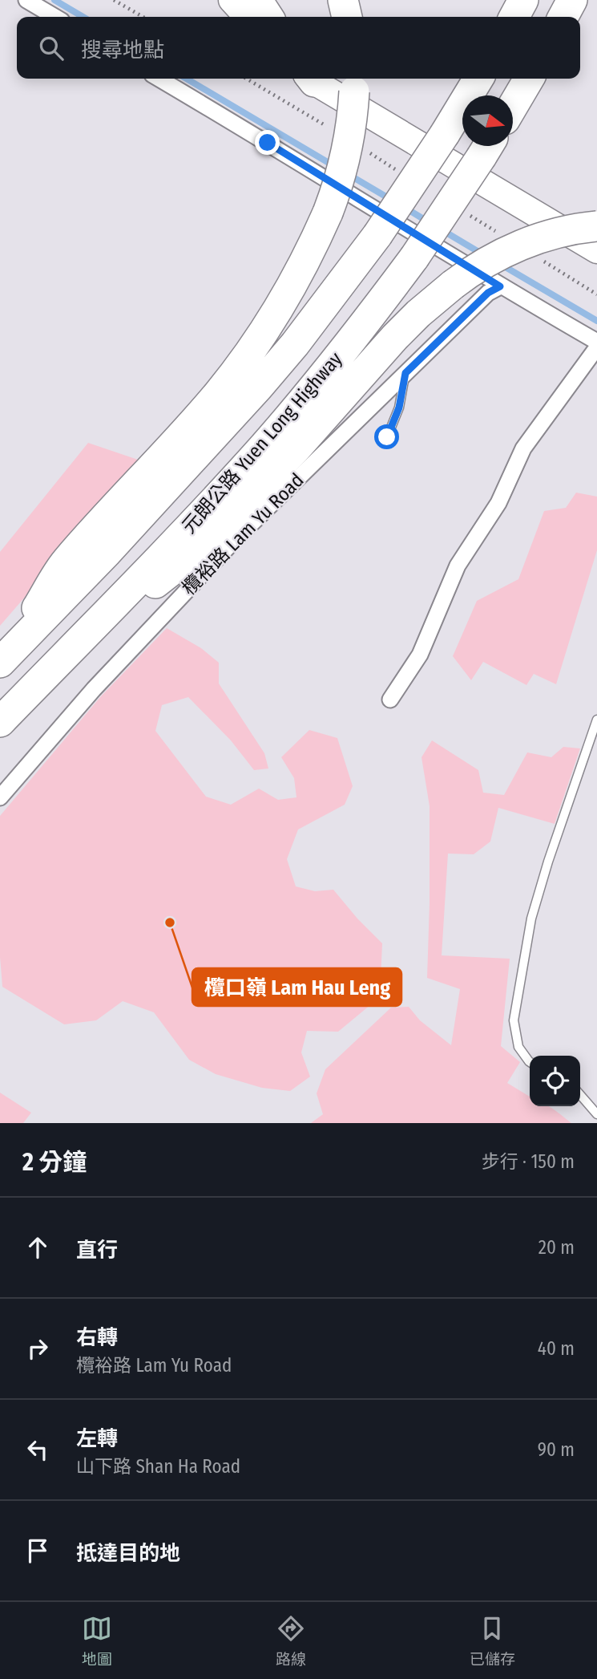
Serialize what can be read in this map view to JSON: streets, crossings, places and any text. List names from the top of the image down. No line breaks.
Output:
{"streets":{"highway":["元朗公路 Yuen Long Highway"],"street":["欖裕路 Lam Yu Road"]},"places":["欖口嶺 Lam Hau Leng"],"north":"right","page":{"search":"搜尋地點","heading":["2 分鐘","步行 · 150 m"],"list":[["直行","20 m"],["右轉","欖裕路 Lam Yu Road","40 m"],["左轉","山下路 Shan Ha Road","90 m"],"抵達目的地"],"nav":["地圖","路線","已儲存"]}}
